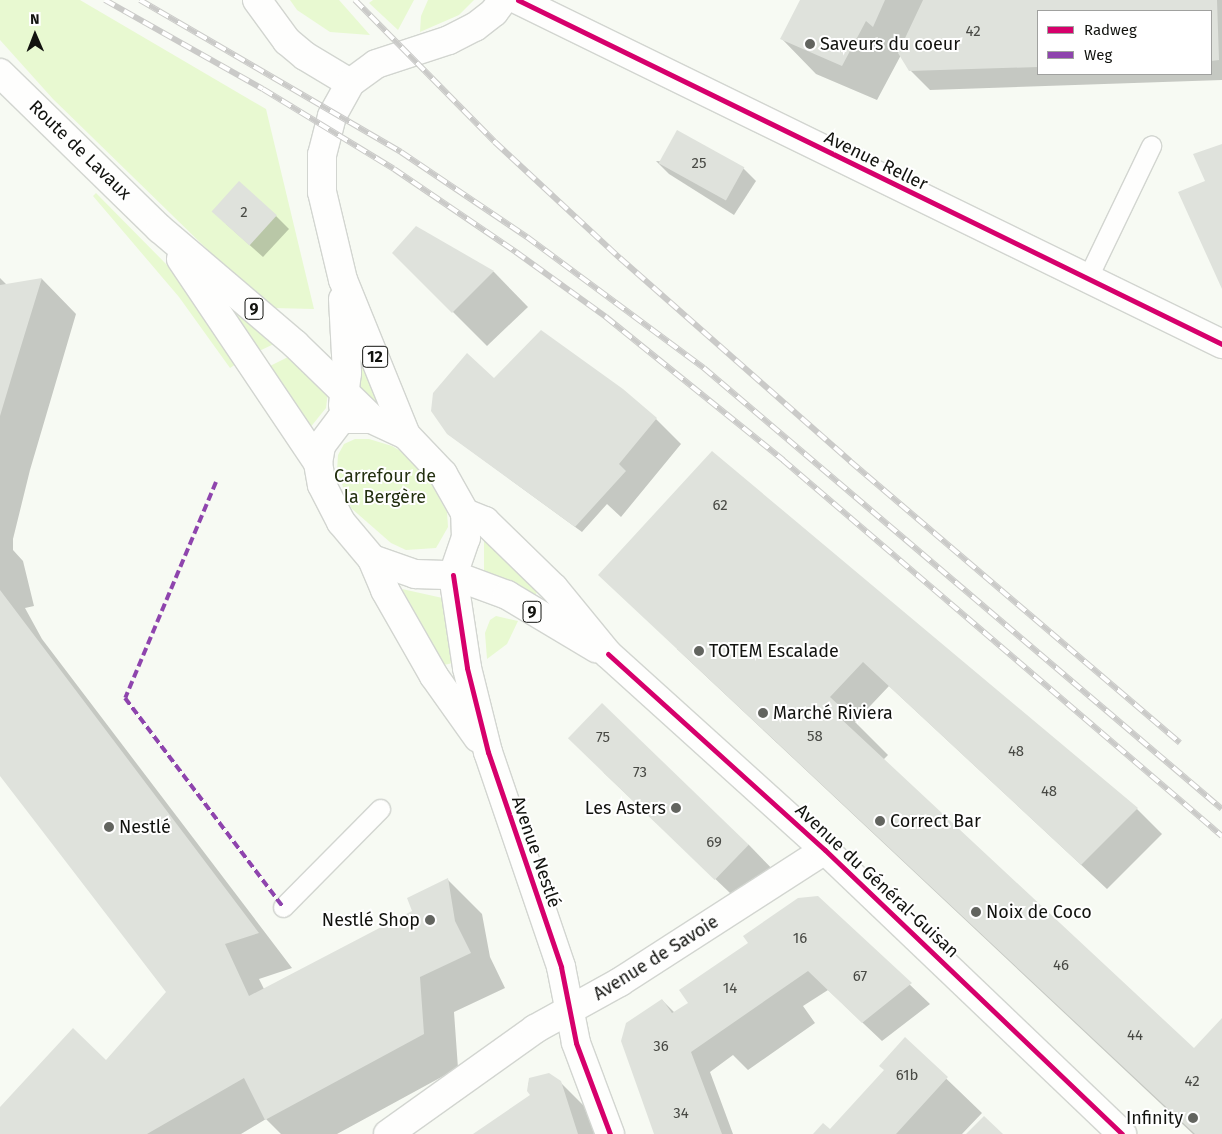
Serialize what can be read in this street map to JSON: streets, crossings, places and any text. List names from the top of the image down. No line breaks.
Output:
{"streets":{"main road":["Route de Lavaux","Avenue Reller","9","12","Avenue Nestlé","Avenue du Général-Guisan","Avenue de Savoie"]},"crossings":[["Route de Lavaux","9"],["9","12"],["9","Avenue Nestlé"],["Avenue Nestlé","Avenue du Général-Guisan"],["Avenue Nestlé","Avenue de Savoie"],["Avenue du Général-Guisan","Avenue de Savoie"]],"parks":["Carrefour de la Bergère"],"places":["Saveurs du coeur","TOTEM Escalade","Marché Riviera","Les Asters","Correct Bar","Nestlé","Noix de Coco","Nestlé Shop","Infinity"],"house_numbers":["42","25","2","62","58","75","48","73","48","69","16","46","67","14","44","36","61b","42","34"],"legend":["Radweg","Weg"],"north":"top"}
